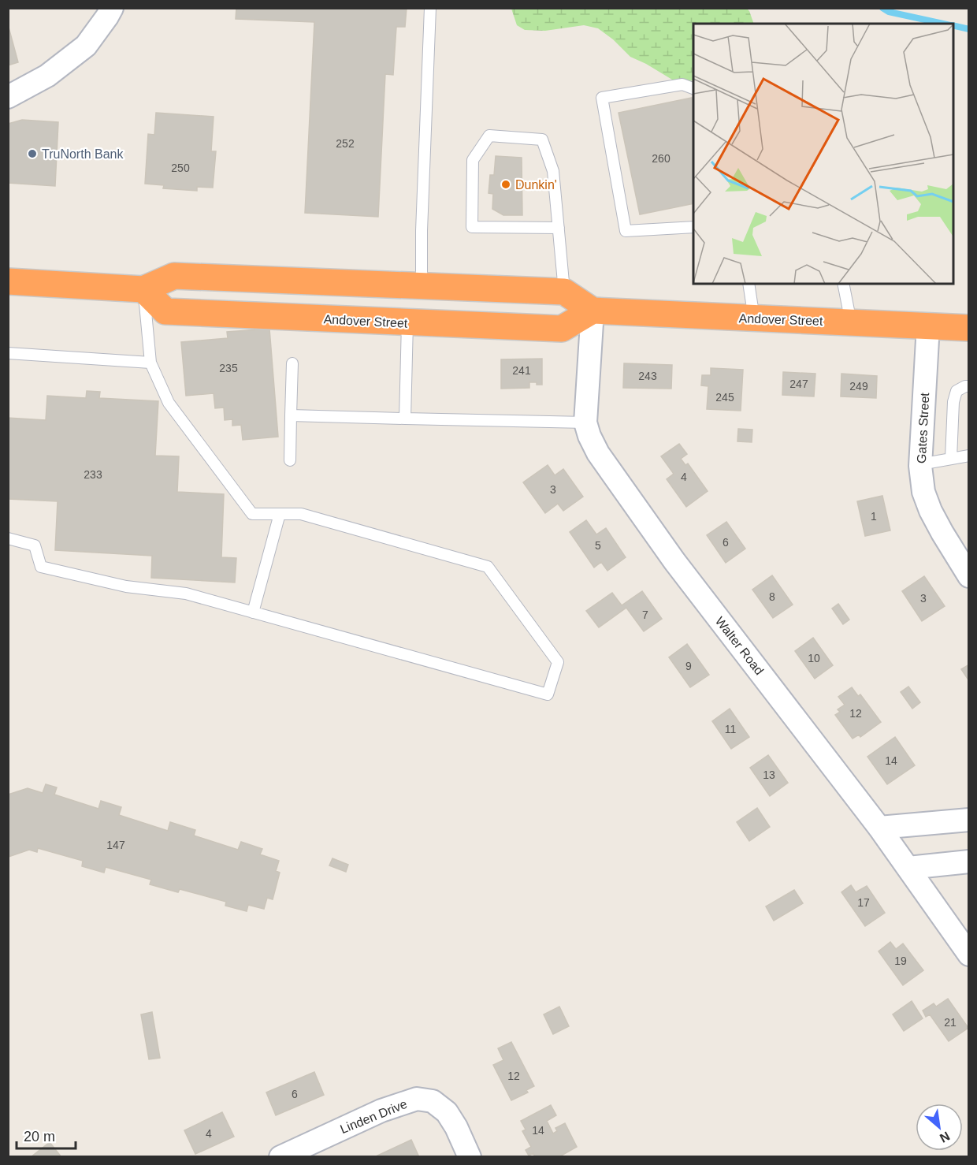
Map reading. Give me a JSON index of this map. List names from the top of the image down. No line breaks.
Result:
{"streets":{"highway":["Andover Street"],"street":["Gates Street","Walter Road","Linden Drive"]},"crossings":[["Andover Street","Gates Street"],["Andover Street","Walter Road"]],"places":["TruNorth Bank","Dunkin'"],"house_numbers":["252","260","250","235","241","243","247","249","245","233","4","3","1","6","5","8","3","7","10","9","12","11","14","13","147","17","19","21","12","6","14","4"],"scale_bar":"20 m","north":"bottom right"}
